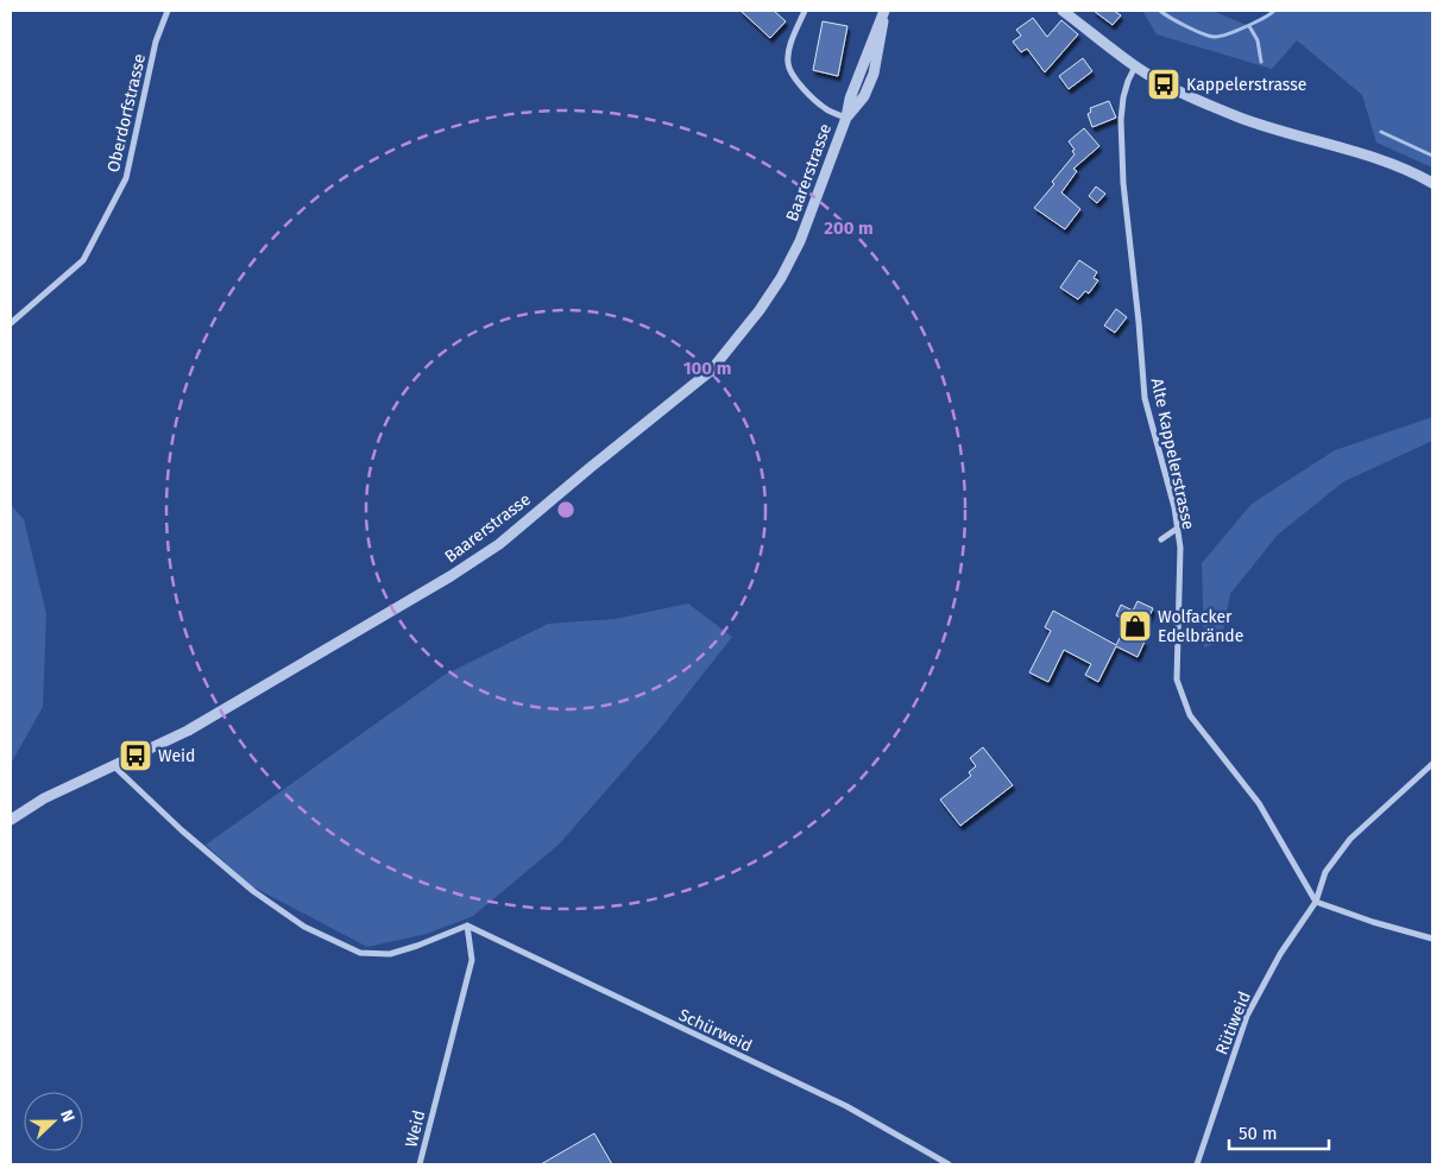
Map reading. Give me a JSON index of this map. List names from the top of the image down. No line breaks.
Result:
{"streets":{"street":["Oberdorfstrasse","Baarerstrasse","Alte Kappelerstrasse","Rütiweid","Schürweid","Weid"]},"crossings":[["Alte Kappelerstrasse","Rütiweid"],["Schürweid","Weid"]],"places":{"bus stop":["Kappelerstrasse","Weid"],"shop":["Wolfacker Edelbrände"]},"scale_bar":"50 m","north":"right","rings":["200 m","100 m"]}
